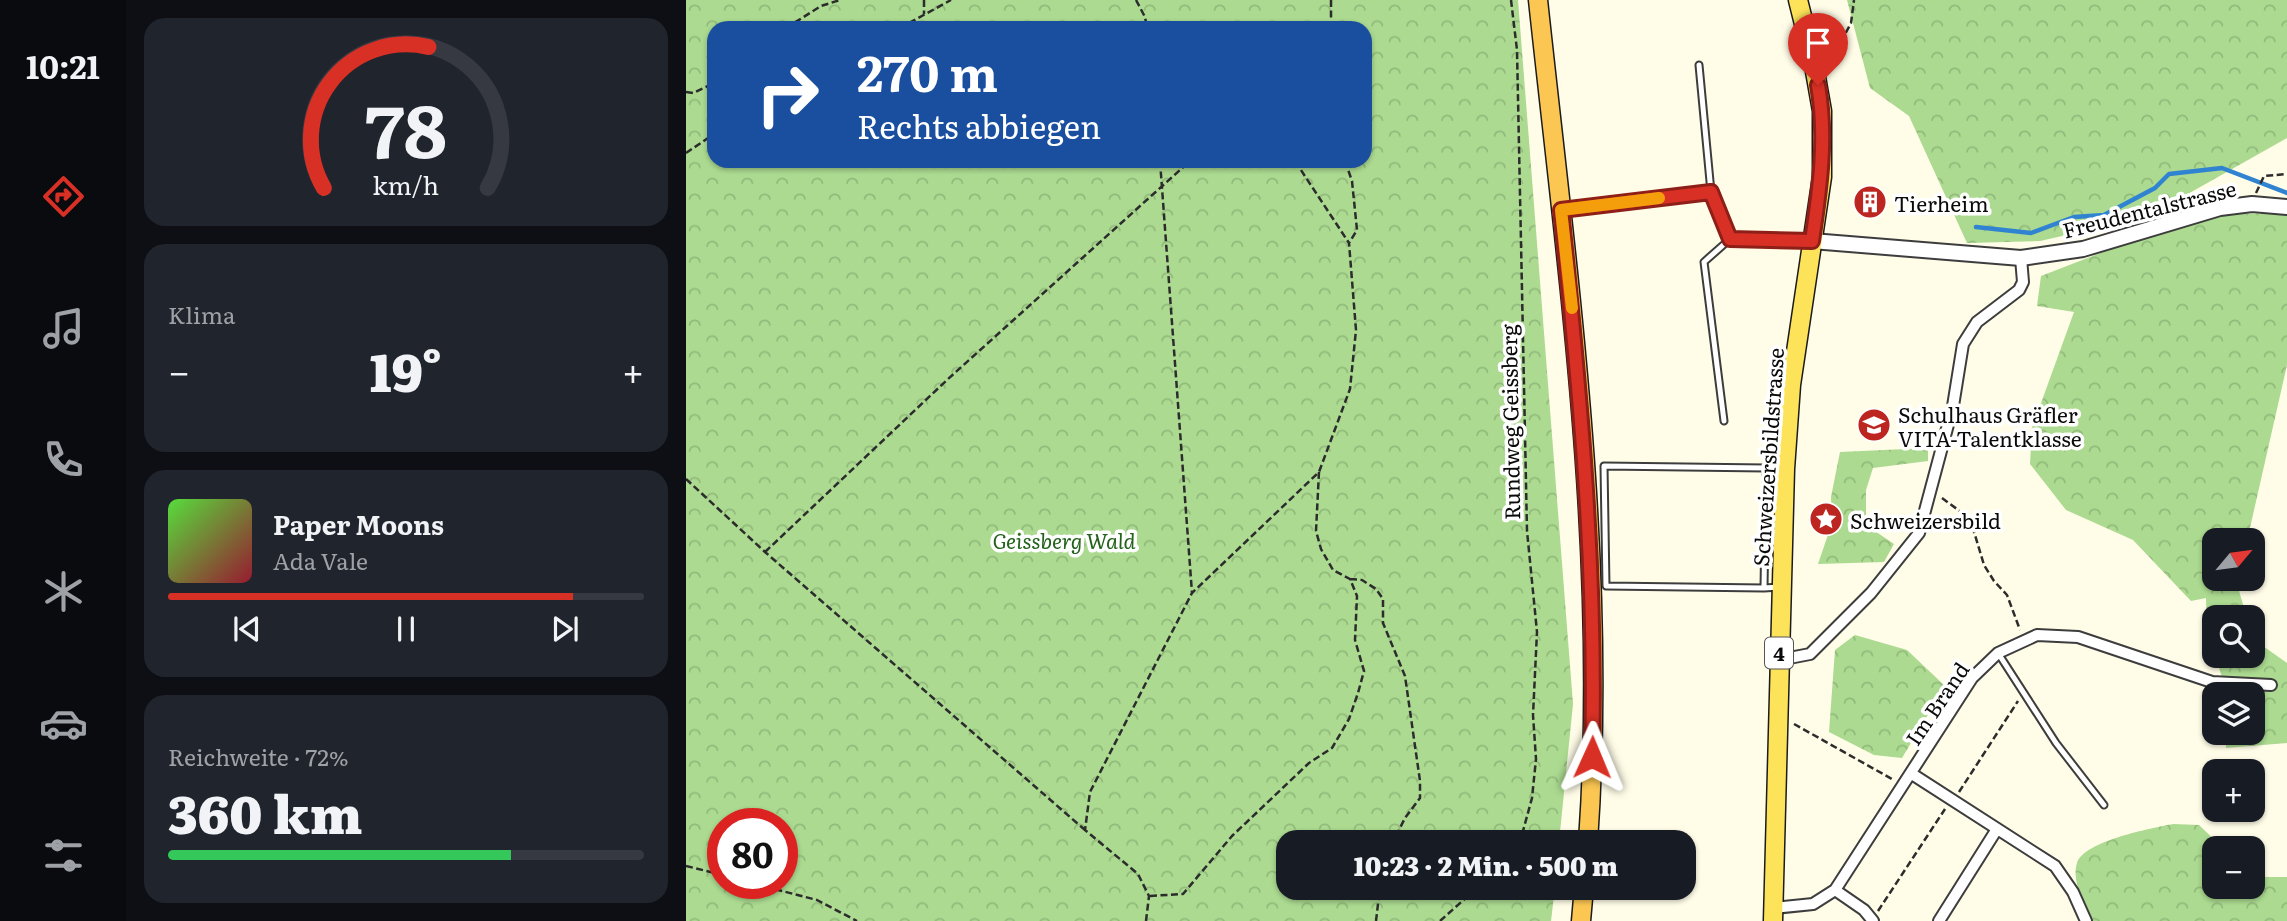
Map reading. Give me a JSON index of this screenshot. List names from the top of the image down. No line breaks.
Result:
{"streets":{"main road":["Schweizersbildstrasse","4"],"street":["Freudentalstrasse","Im Brand"],"path":["Rundweg Geissberg"]},"crossings":[["Freudentalstrasse","Schweizersbildstrasse"]],"parks":["Geissberg Wald"],"places":{"building":["Tierheim"],"school or university":["Schulhaus Gräfler VITA-Talentklasse"],"place":["Schweizersbild"]},"north":"top right","page":{"tabs":"10:21","turn":["270 m","Rechts abbiegen"],"tile":["Klima",["Reichweite · 72%","360 km"]],"heat":["−","19°","+"],"song":["Paper Moons","Ada Vale"],"map_buttons":["+","−"],"limit":"80","trip":"10:23 · 2 Min. · 500 m","gauge":["78","km/h"]}}
